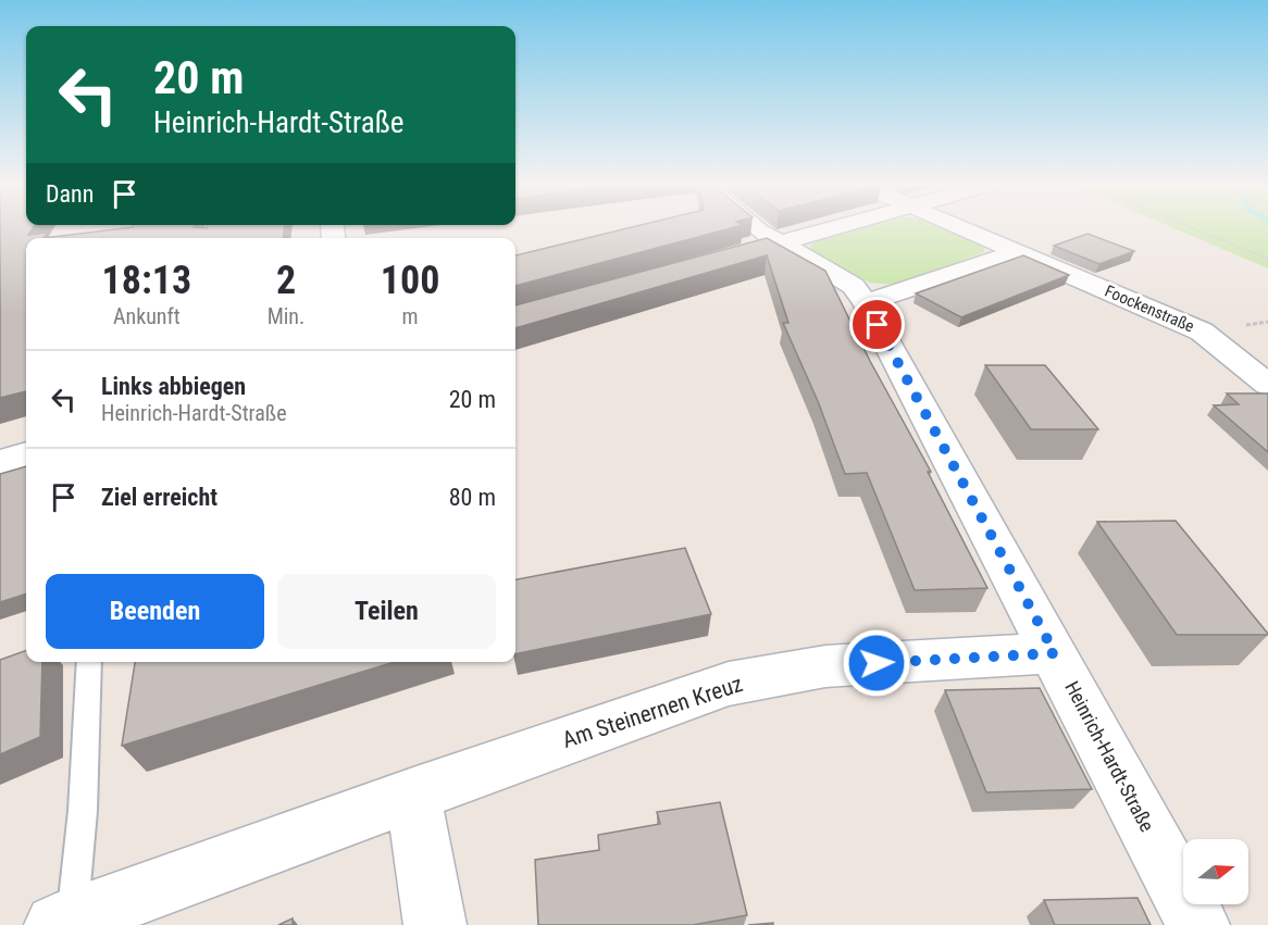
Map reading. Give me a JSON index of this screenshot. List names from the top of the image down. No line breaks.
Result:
{"streets":{"street":["Foockenstraße","Am Steinernen Kreuz","Heinrich-Hardt-Straße"]},"crossings":[["Am Steinernen Kreuz","Heinrich-Hardt-Straße"]],"north":"right","page":{"turn":["20 m","Heinrich-Hardt-Straße"],"then":"Dann","eta":["18:13","Ankunft","2","Min.","100","m"],"list":[{"name":"Links abbiegen","note":"Heinrich-Hardt-Straße","value":"20 m"},{"name":"Ziel erreicht","value":"80 m"}],"buttons":["Beenden","Teilen"]}}
